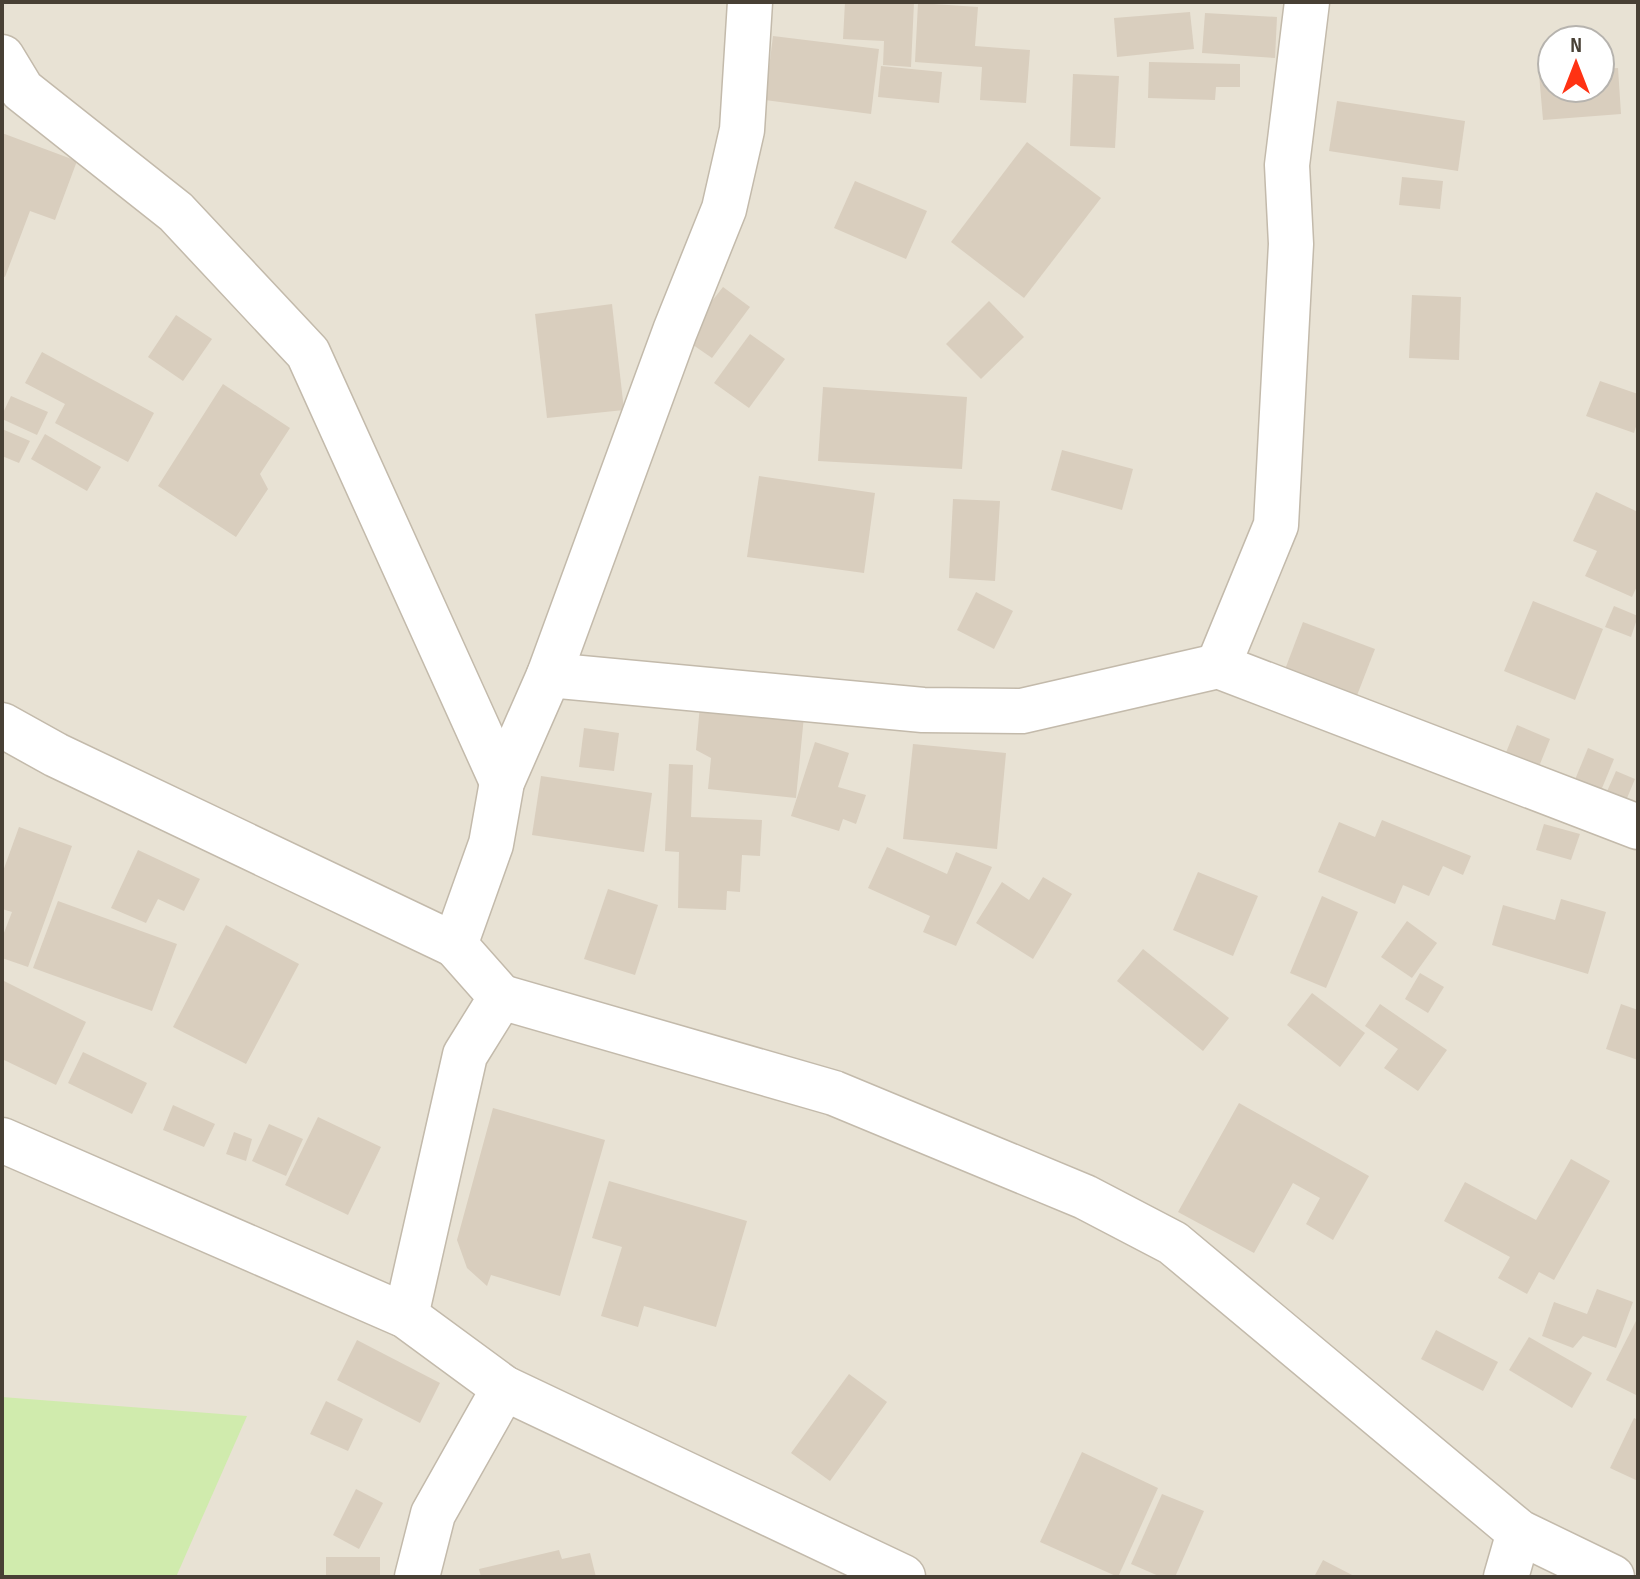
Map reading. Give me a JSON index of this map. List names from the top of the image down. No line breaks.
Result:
{"north":"top"}
